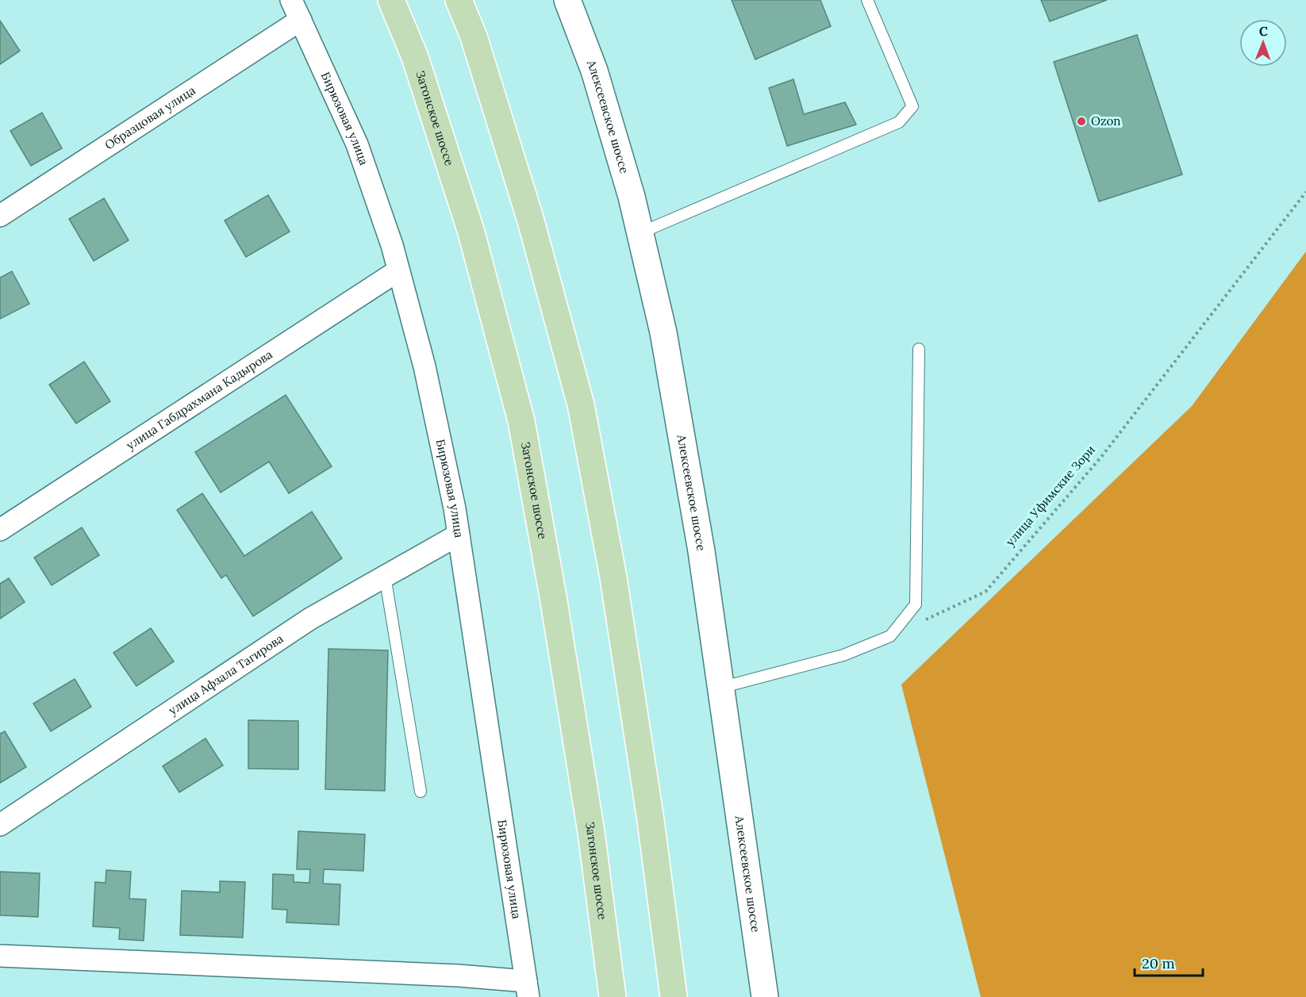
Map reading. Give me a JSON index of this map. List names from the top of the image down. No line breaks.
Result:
{"streets":{"main road":["Алексеевское шоссе","Затонское шоссе"],"street":["Образцовая улица","Бирюзовая улица","улица Габдрахмана Кадырова","улица Афзала Тагирова"],"path":["улица Уфимские Зори"]},"crossings":[["Образцовая улица","Бирюзовая улица"],["Бирюзовая улица","улица Габдрахмана Кадырова"],["Бирюзовая улица","улица Афзала Тагирова"]],"places":["Ozon"],"scale_bar":"20 m","north":"top"}
